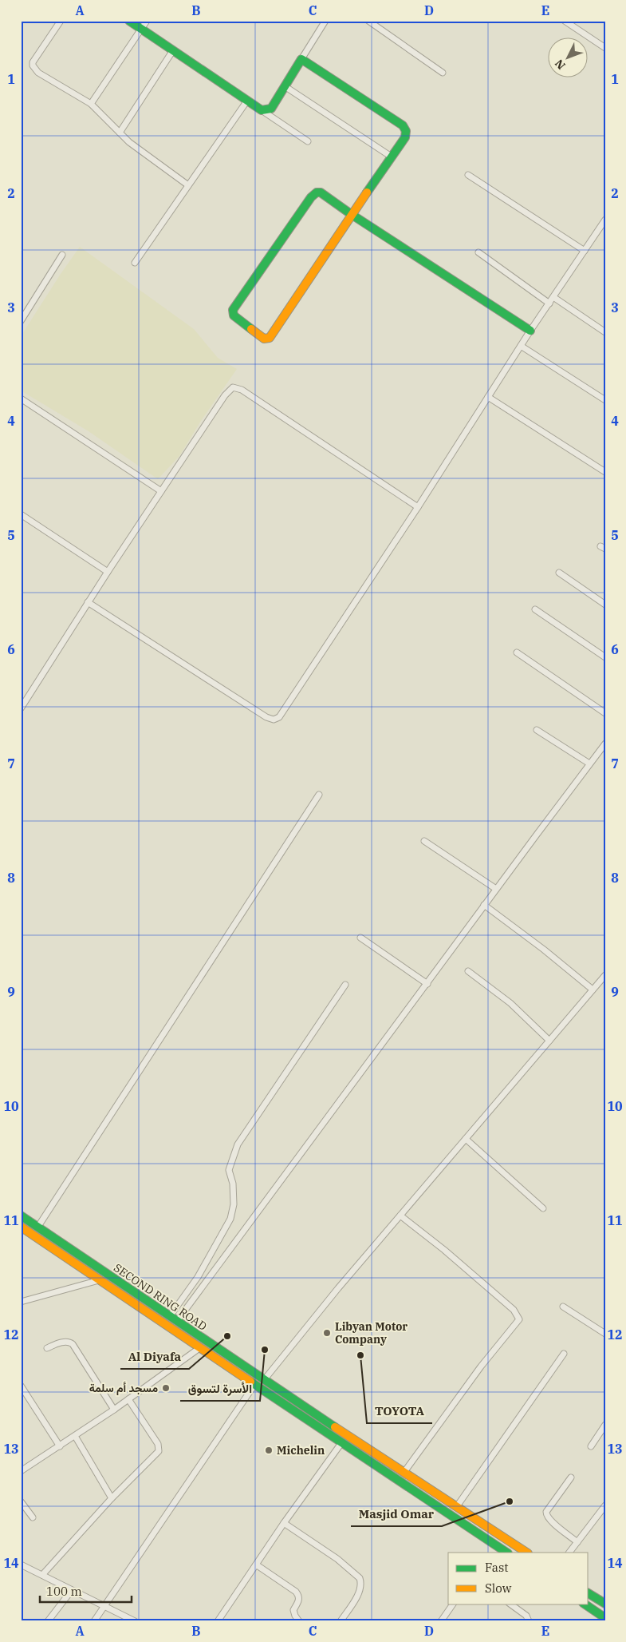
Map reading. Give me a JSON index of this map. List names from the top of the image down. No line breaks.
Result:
{"streets":{"main road":["SECOND RING ROAD"]},"places":["Libyan Motor Company","Al Diyafa","الأسرة لتسوق","TOYOTA","مسجد أم سلمة","Michelin","Masjid Omar"],"legend":["Fast","Slow"],"scale_bar":"100 m","north":"bottom left","grid":{"columns":["A","B","C","D","E"],"rows":["1","2","3","4","5","6","7","8","9","10","11","12","13","14"]}}
